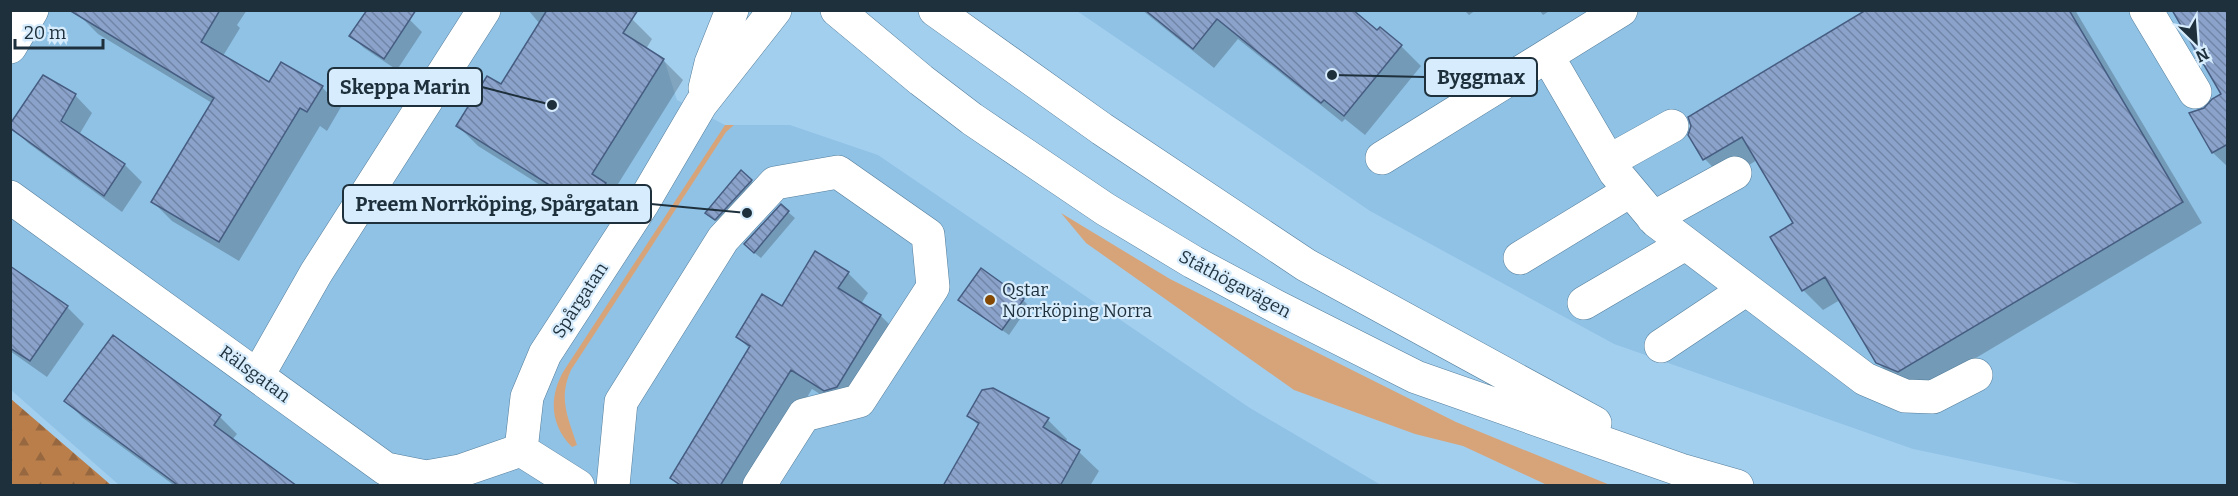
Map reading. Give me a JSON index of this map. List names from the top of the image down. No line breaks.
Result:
{"streets":{"street":["Ståthögavägen","Spårgatan","Rälsgatan"]},"crossings":[["Spårgatan","Rälsgatan"]],"places":["Byggmax","Skeppa Marin","Preem Norrköping, Spårgatan","Qstar Norrköping Norra"],"scale_bar":"20 m","north":"bottom right"}
